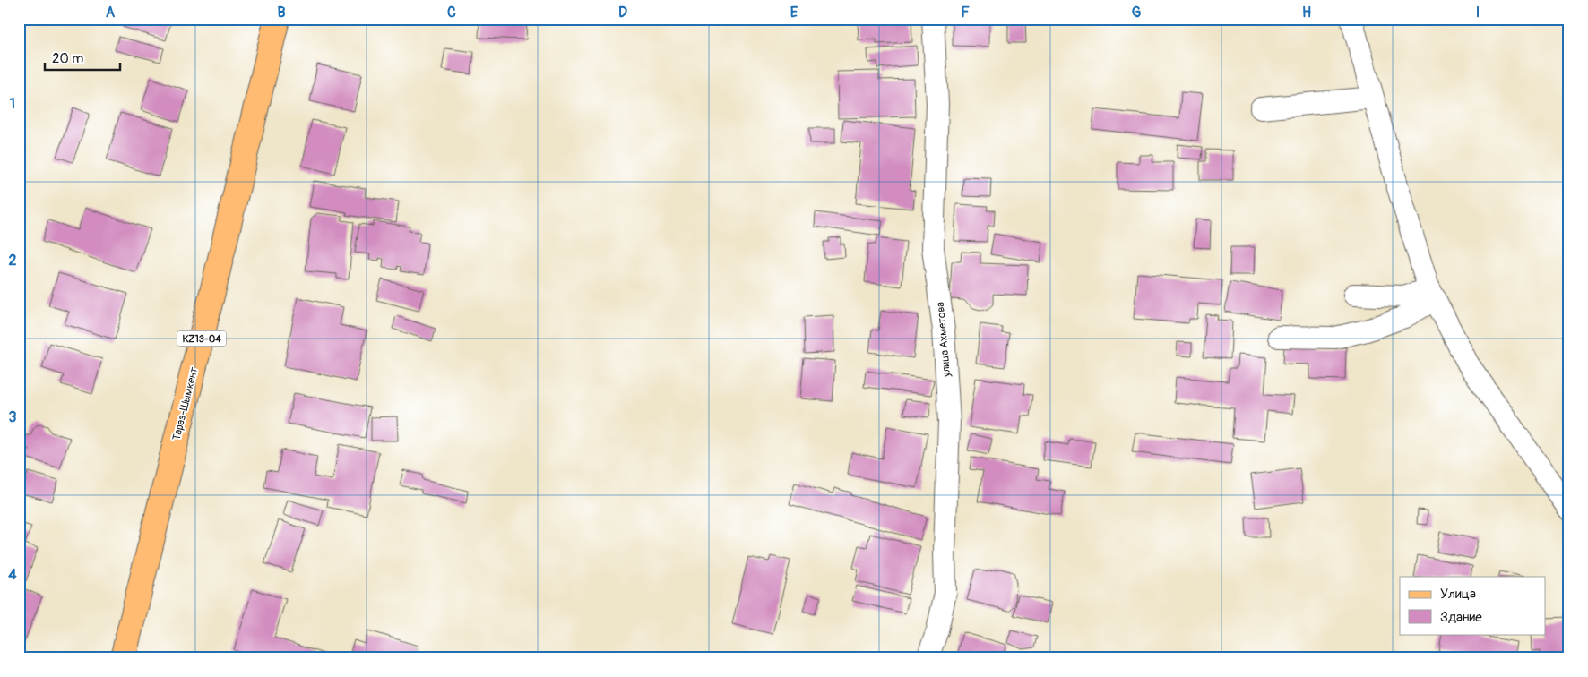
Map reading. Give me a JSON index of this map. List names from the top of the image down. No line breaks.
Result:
{"streets":{"main road":["KZ13-04","Тараз-Шымкент"],"street":["улица Ахметова"]},"legend":["Улица","Здание"],"scale_bar":"20 m","grid":{"columns":["A","B","C","D","E","F","G","H","I"],"rows":["1","2","3","4"]}}
